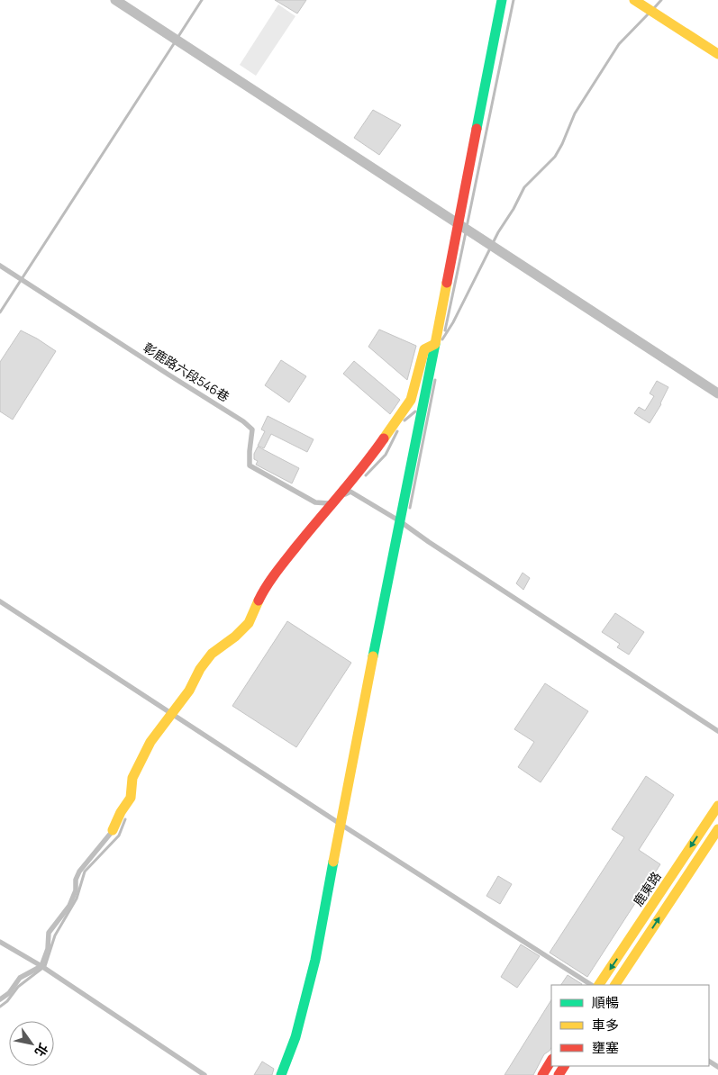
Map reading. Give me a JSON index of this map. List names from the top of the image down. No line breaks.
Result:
{"streets":{"street":["鹿東路"],"lane":["彰鹿路六段546巷"]},"legend":["順暢","車多","壅塞"],"north":"bottom right"}
